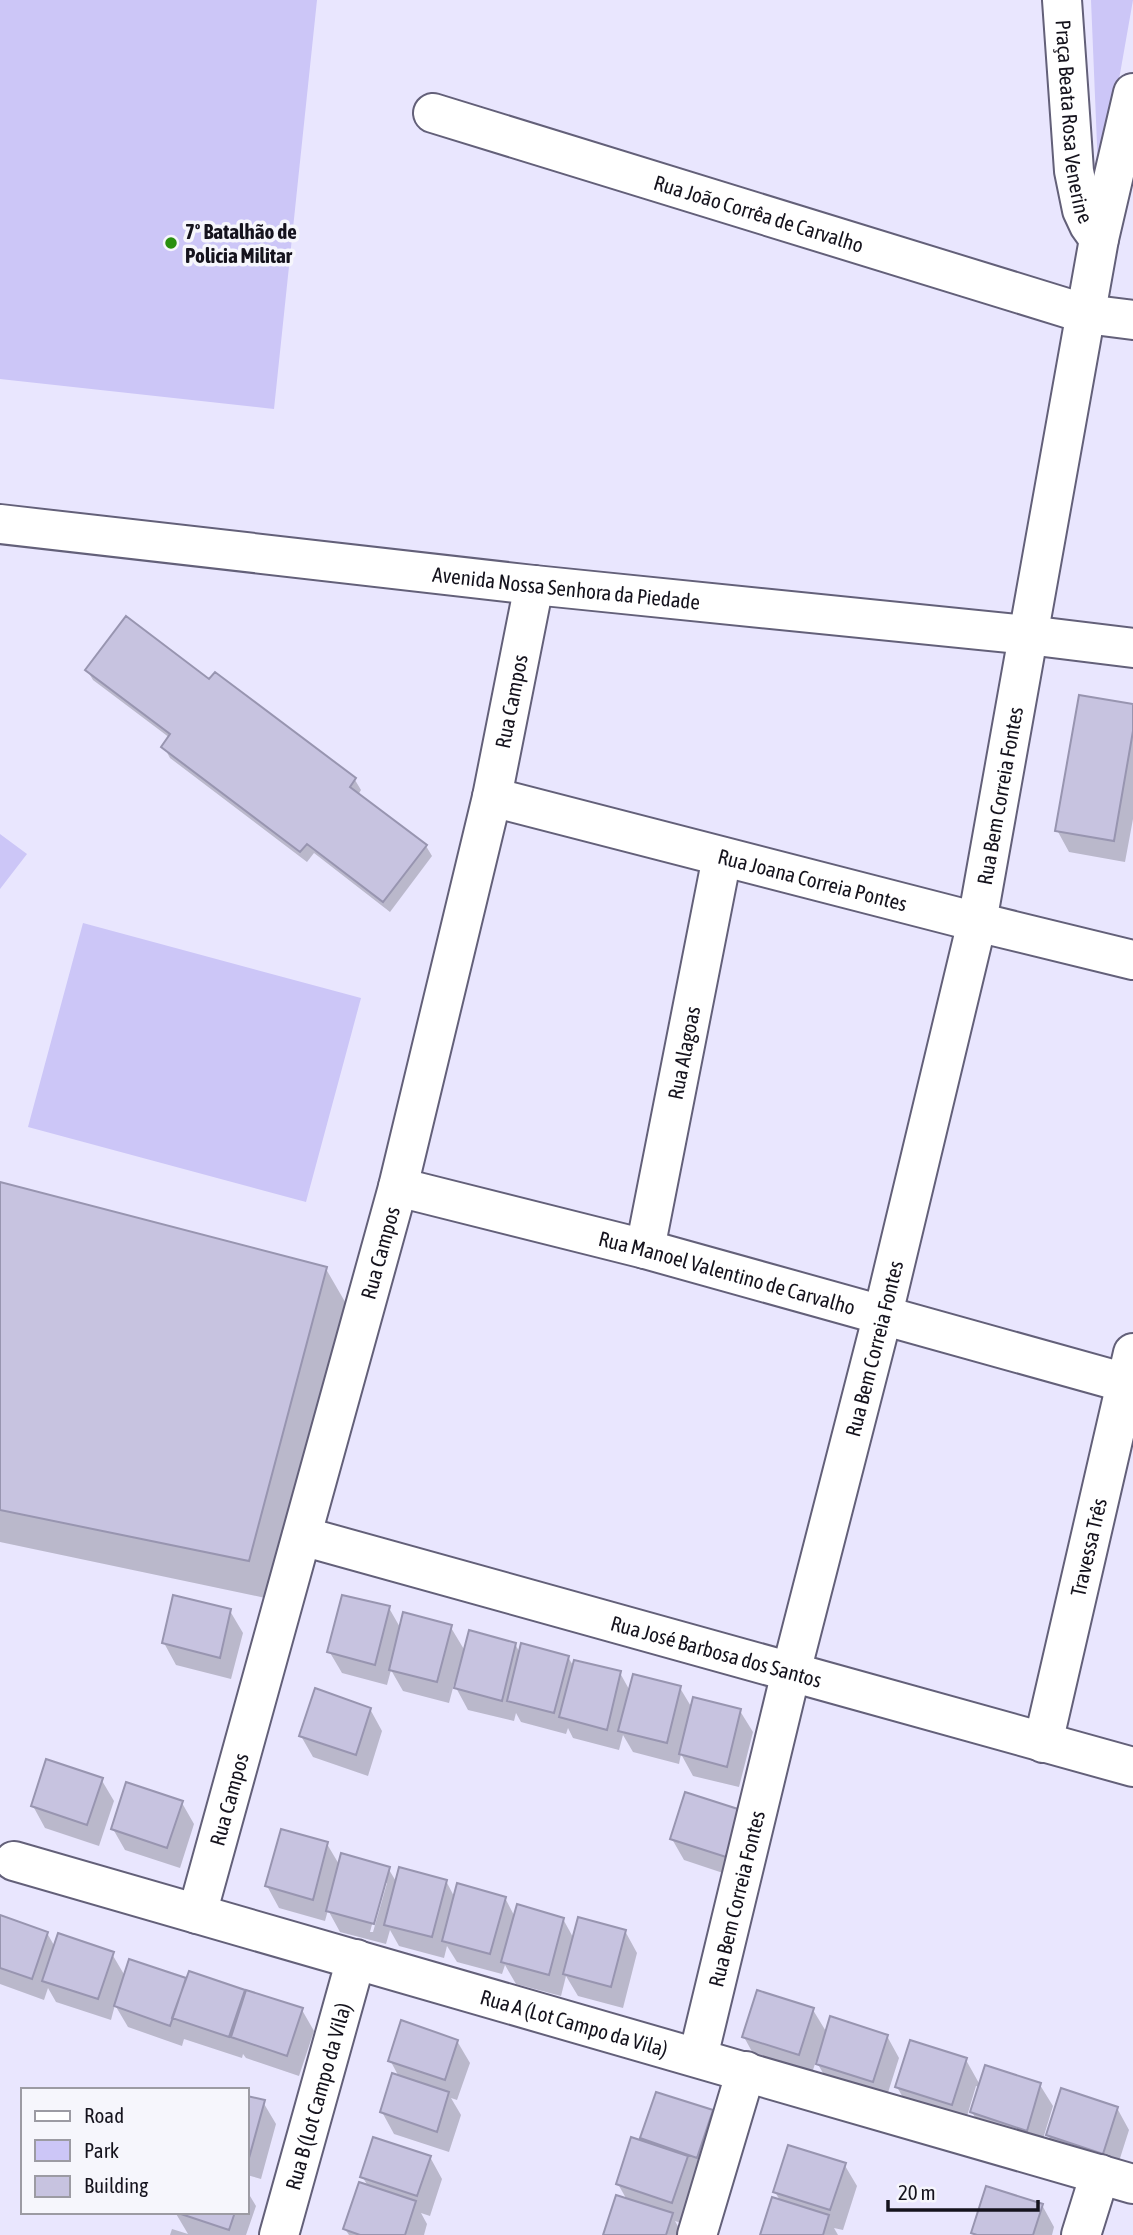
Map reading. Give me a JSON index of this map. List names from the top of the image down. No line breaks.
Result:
{"streets":{"street":["Praça Beata Rosa Venerine","Rua João Corrêa de Carvalho","Avenida Nossa Senhora da Piedade","Rua Campos","Rua Bem Correia Fontes","Rua Joana Correia Pontes","Rua Alagoas","Rua Manoel Valentino de Carvalho","Travessa Três","Rua José Barbosa dos Santos","Rua A (Lot Campo da Vila)","Rua B (Lot Campo da Vila)"]},"crossings":[["Praça Beata Rosa Venerine","Rua João Corrêa de Carvalho"],["Praça Beata Rosa Venerine","Avenida Nossa Senhora da Piedade"],["Praça Beata Rosa Venerine","Rua Bem Correia Fontes"],["Avenida Nossa Senhora da Piedade","Rua Campos"],["Avenida Nossa Senhora da Piedade","Rua Bem Correia Fontes"],["Rua Campos","Rua Joana Correia Pontes"],["Rua Campos","Rua Manoel Valentino de Carvalho"],["Rua Campos","Rua José Barbosa dos Santos"],["Rua Campos","Rua A (Lot Campo da Vila)"],["Rua Bem Correia Fontes","Rua Joana Correia Pontes"],["Rua Bem Correia Fontes","Rua Manoel Valentino de Carvalho"],["Rua Bem Correia Fontes","Rua José Barbosa dos Santos"],["Rua Bem Correia Fontes","Rua A (Lot Campo da Vila)"],["Rua Joana Correia Pontes","Rua Alagoas"],["Rua Alagoas","Rua Manoel Valentino de Carvalho"],["Rua Manoel Valentino de Carvalho","Travessa Três"],["Travessa Três","Rua José Barbosa dos Santos"],["Rua A (Lot Campo da Vila)","Rua B (Lot Campo da Vila)"]],"places":["7º Batalhão de Policia Militar"],"legend":["Road","Park","Building"],"scale_bar":"20 m"}
